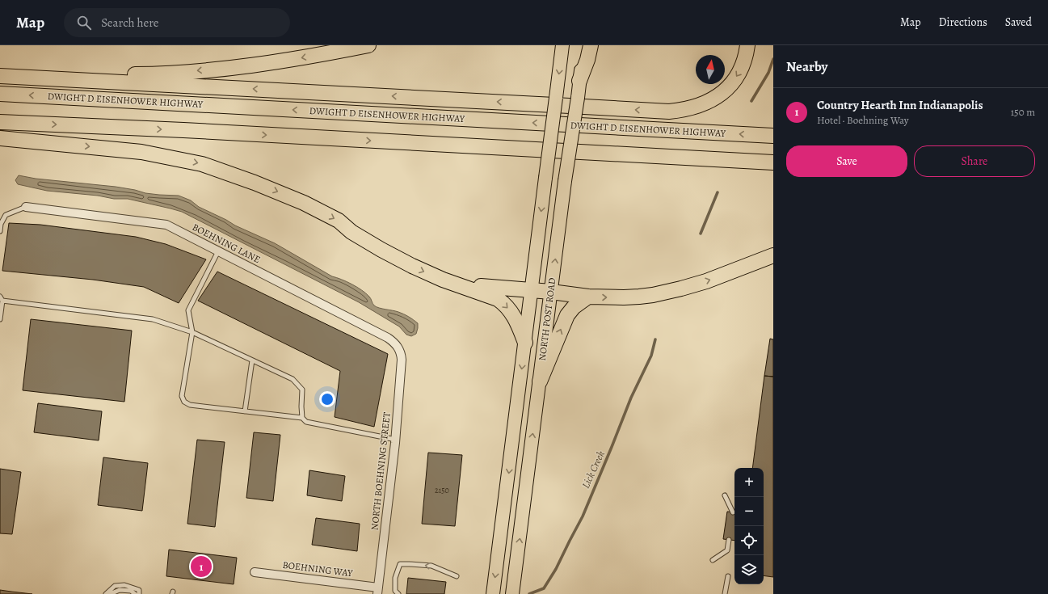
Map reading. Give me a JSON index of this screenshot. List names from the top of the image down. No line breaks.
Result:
{"streets":{"highway":["DWIGHT D EISENHOWER HIGHWAY"],"main road":["NORTH POST ROAD"],"street":["BOEHNING LANE","NORTH BOEHNING STREET","BOEHNING WAY"]},"crossings":[["BOEHNING LANE","NORTH BOEHNING STREET"],["NORTH BOEHNING STREET","BOEHNING WAY"]],"water":["Lick Creek"],"house_numbers":["2150"],"north":"top","page":{"header":"Map","search":"Search here","nav":["Map","Directions","Saved"],"heading":"Nearby","list":[{"mark":"1","name":"Country Hearth Inn Indianapolis","note":"Hotel · Boehning Way","value":"150 m"}],"buttons":["Save","Share"],"map_buttons":["+","−"],"pins":"1"}}
